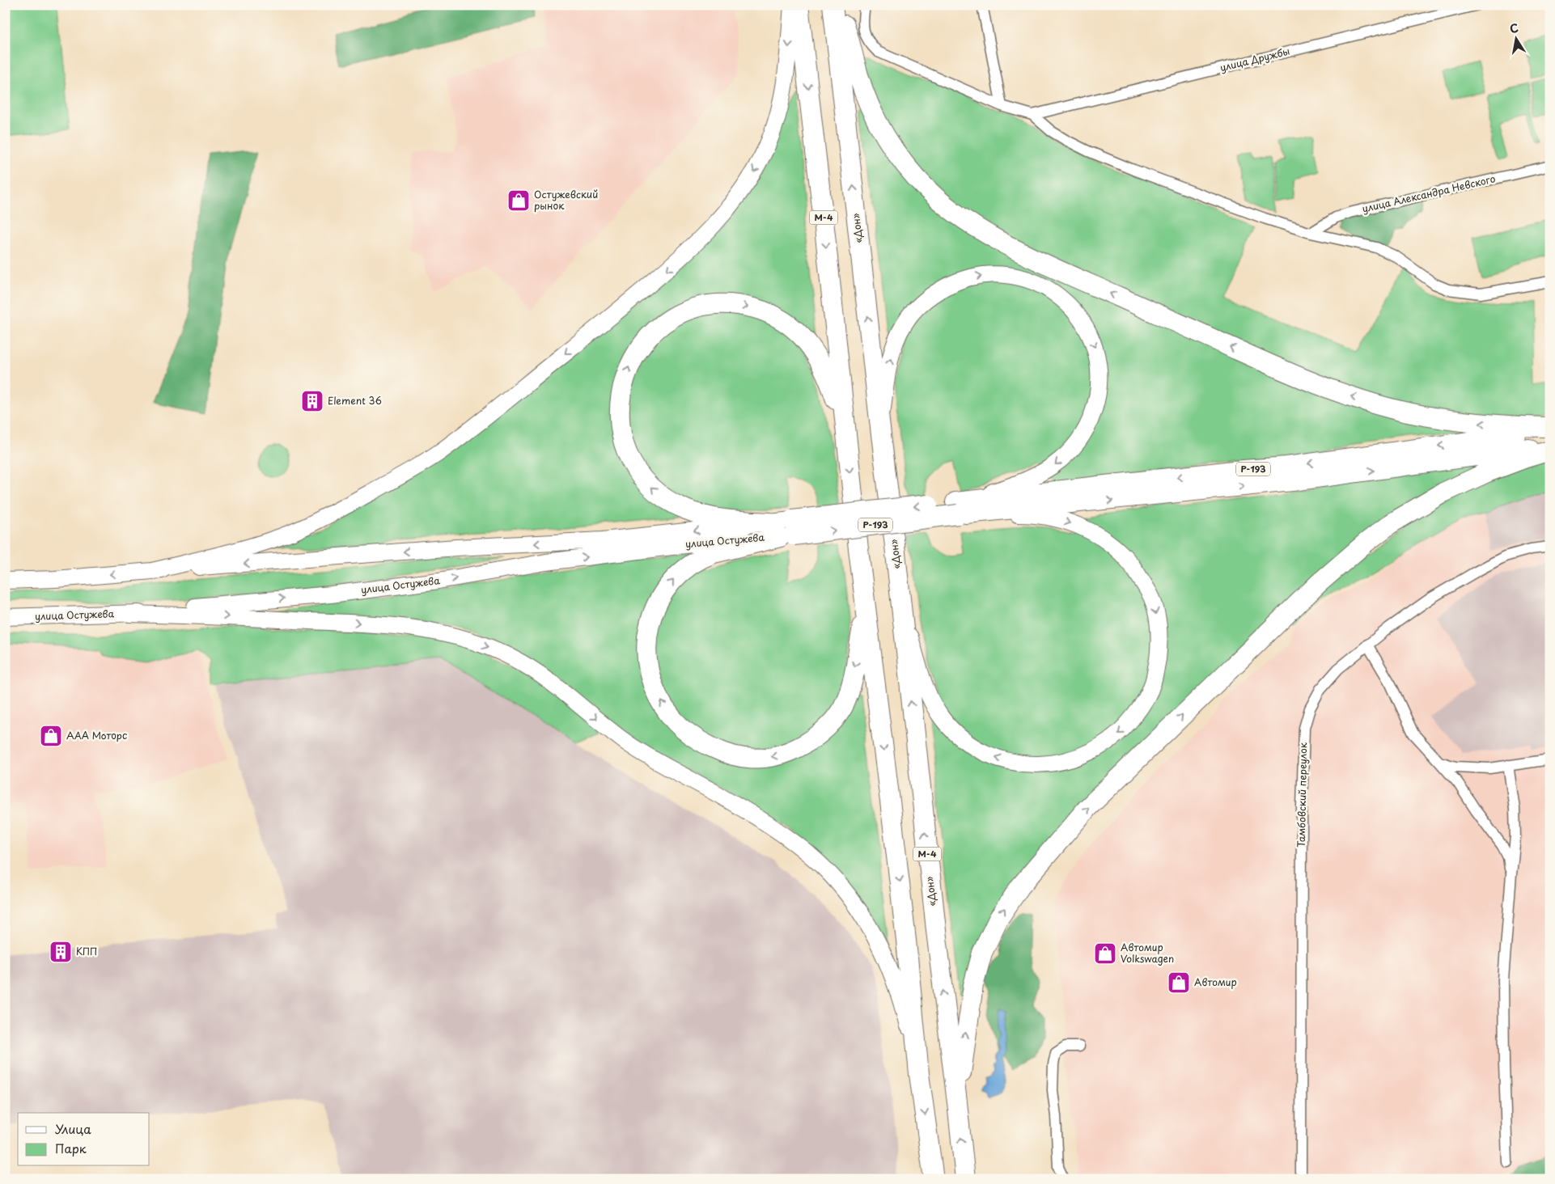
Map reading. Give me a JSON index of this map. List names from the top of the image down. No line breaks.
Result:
{"streets":{"highway":["М-4","«Дон»","Р-193"],"main road":["улица Остужева"],"street":["улица Дружбы","улица Александра Невского","Тамбовский переулок"]},"crossings":[["М-4","«Дон»"],["Р-193","улица Остужева"]],"places":{"shop":["Остужевский рынок","ААА Моторс","Автомир Volkswagen","Автомир"],"building":["Element 36","КПП"]},"legend":["Улица","Парк"],"north":"top"}
